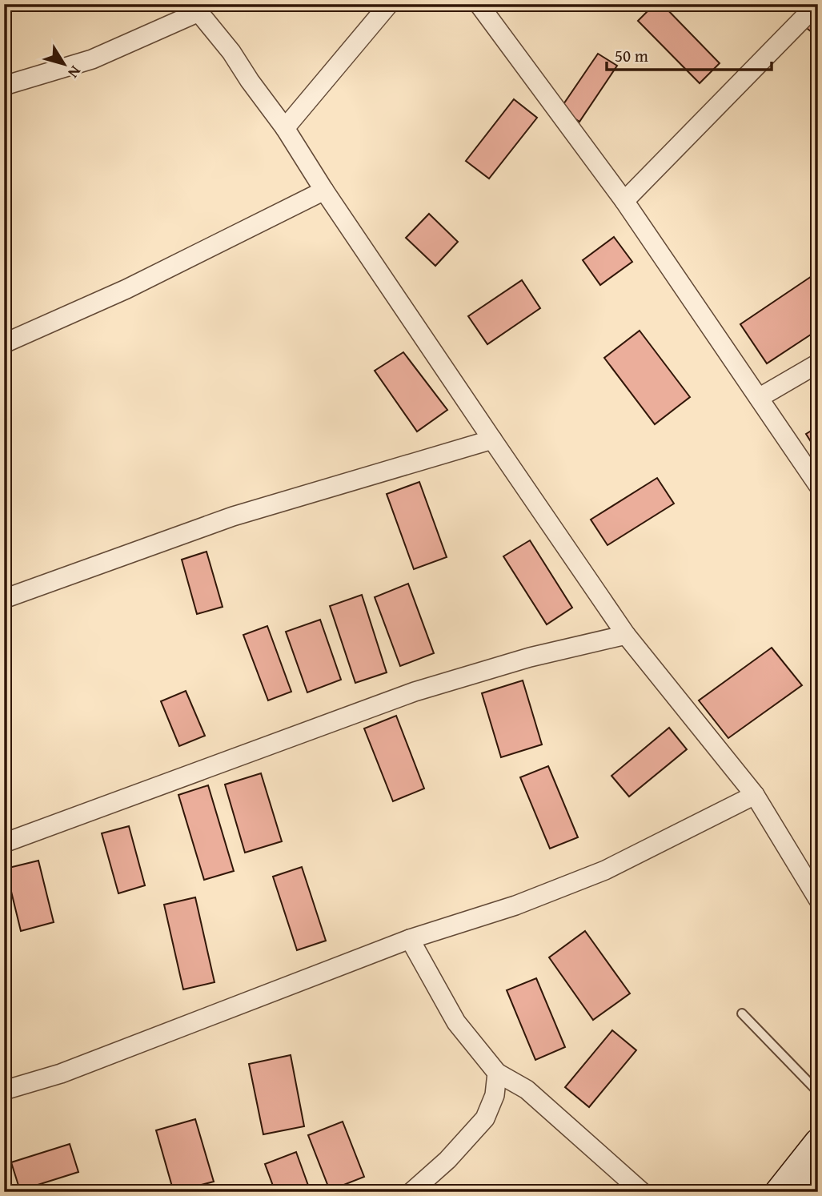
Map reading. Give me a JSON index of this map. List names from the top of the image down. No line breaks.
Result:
{"scale_bar":"50 m","north":"bottom right"}
